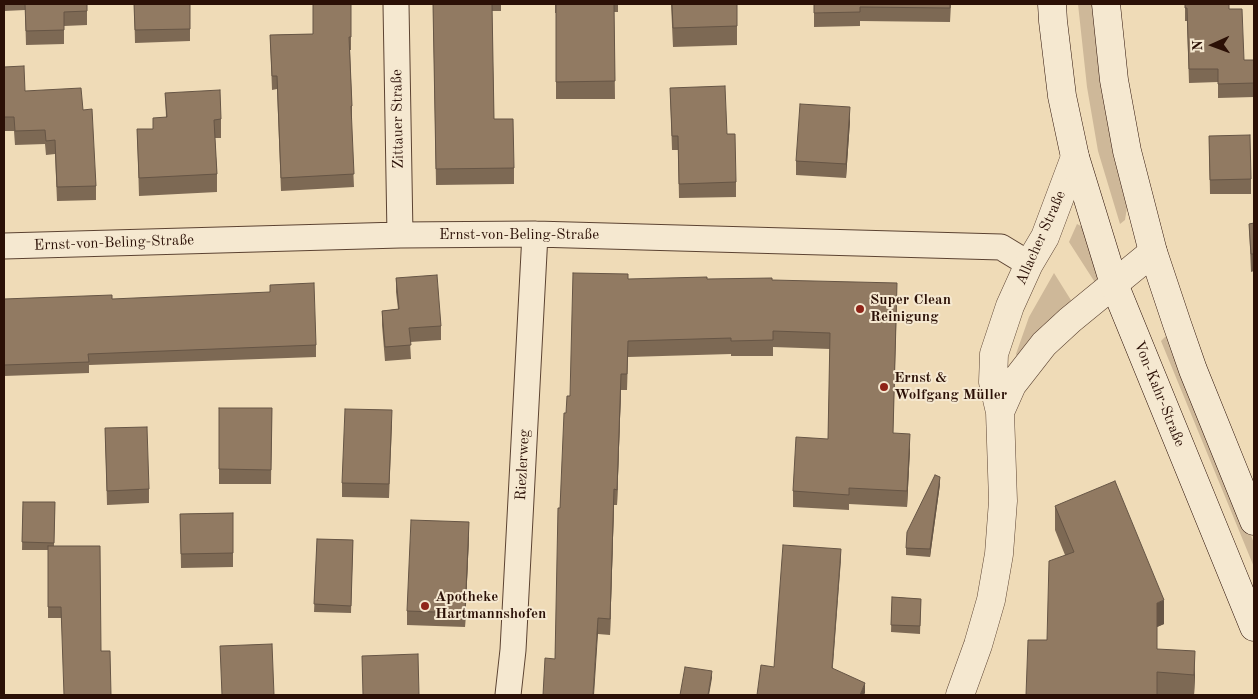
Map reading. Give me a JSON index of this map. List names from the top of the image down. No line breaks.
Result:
{"streets":{"main road":["Allacher Straße","Von-Kahr-Straße"],"street":["Zittauer Straße","Ernst-von-Beling-Straße","Riezlerweg"]},"crossings":[["Zittauer Straße","Ernst-von-Beling-Straße"],["Ernst-von-Beling-Straße","Allacher Straße"],["Ernst-von-Beling-Straße","Riezlerweg"],["Allacher Straße","Von-Kahr-Straße"]],"places":["Super Clean Reinigung","Ernst & Wolfgang Müller","Apotheke Hartmannshofen"],"north":"left"}
